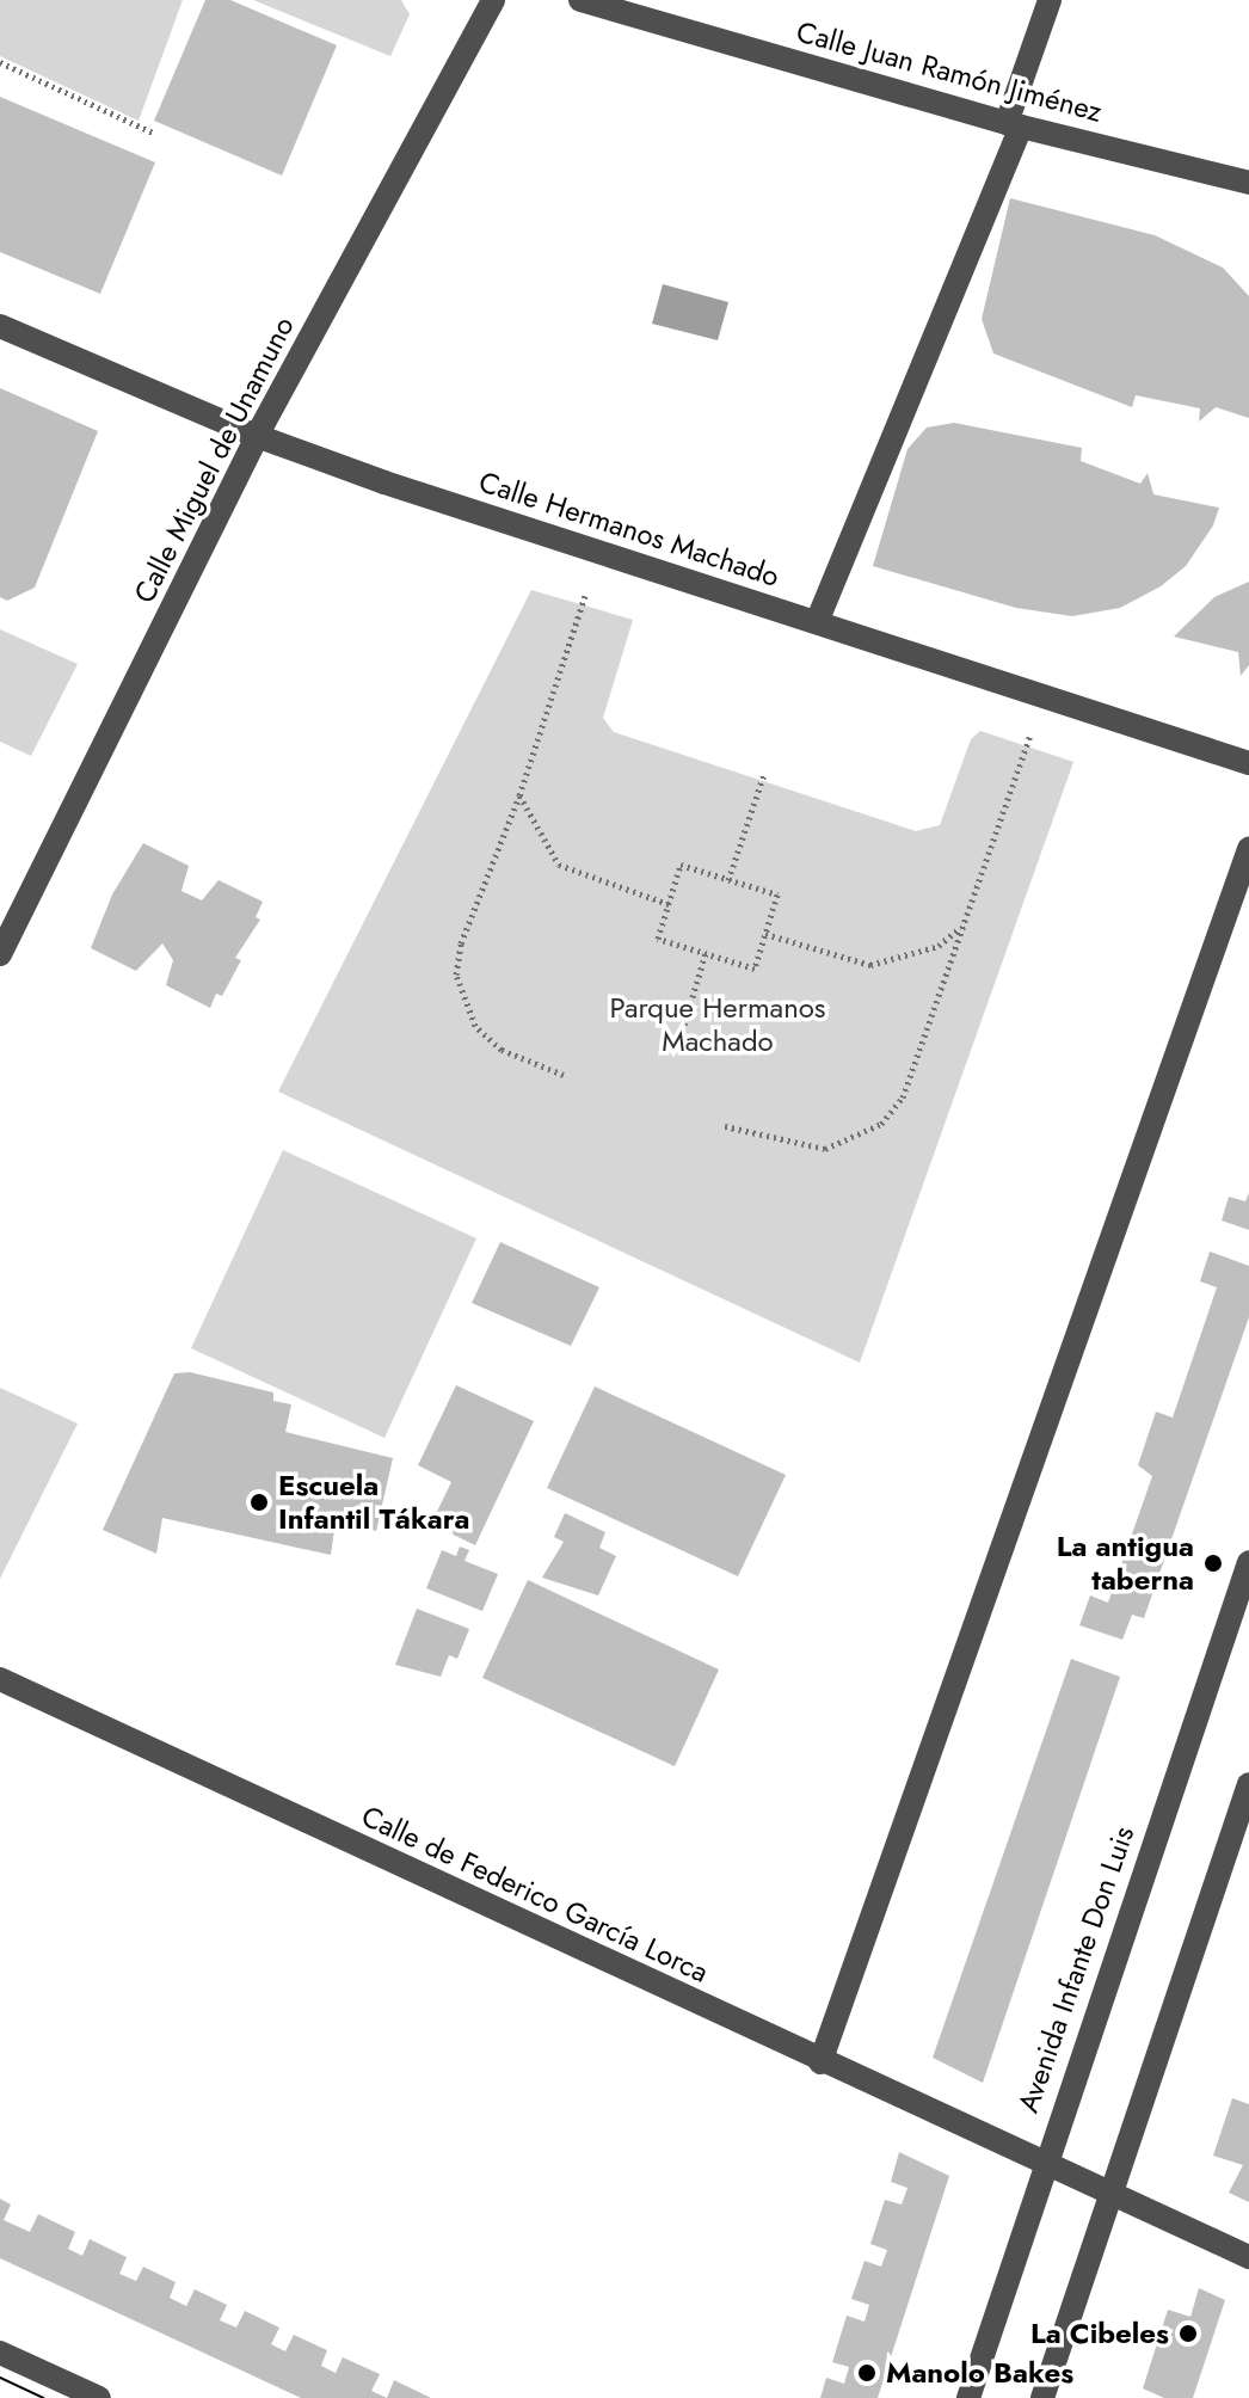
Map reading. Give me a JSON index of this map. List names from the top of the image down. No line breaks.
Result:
{"streets":{"street":["Calle Juan Ramón Jiménez","Calle Miguel de Unamuno","Calle Hermanos Machado","Calle de Federico García Lorca","Avenida Infante Don Luis"]},"crossings":[["Calle Miguel de Unamuno","Calle Hermanos Machado"],["Calle de Federico García Lorca","Avenida Infante Don Luis"]],"parks":["Parque Hermanos Machado"],"places":["Escuela Infantil Tákara","La antigua taberna","La Cibeles","Manolo Bakes"]}
